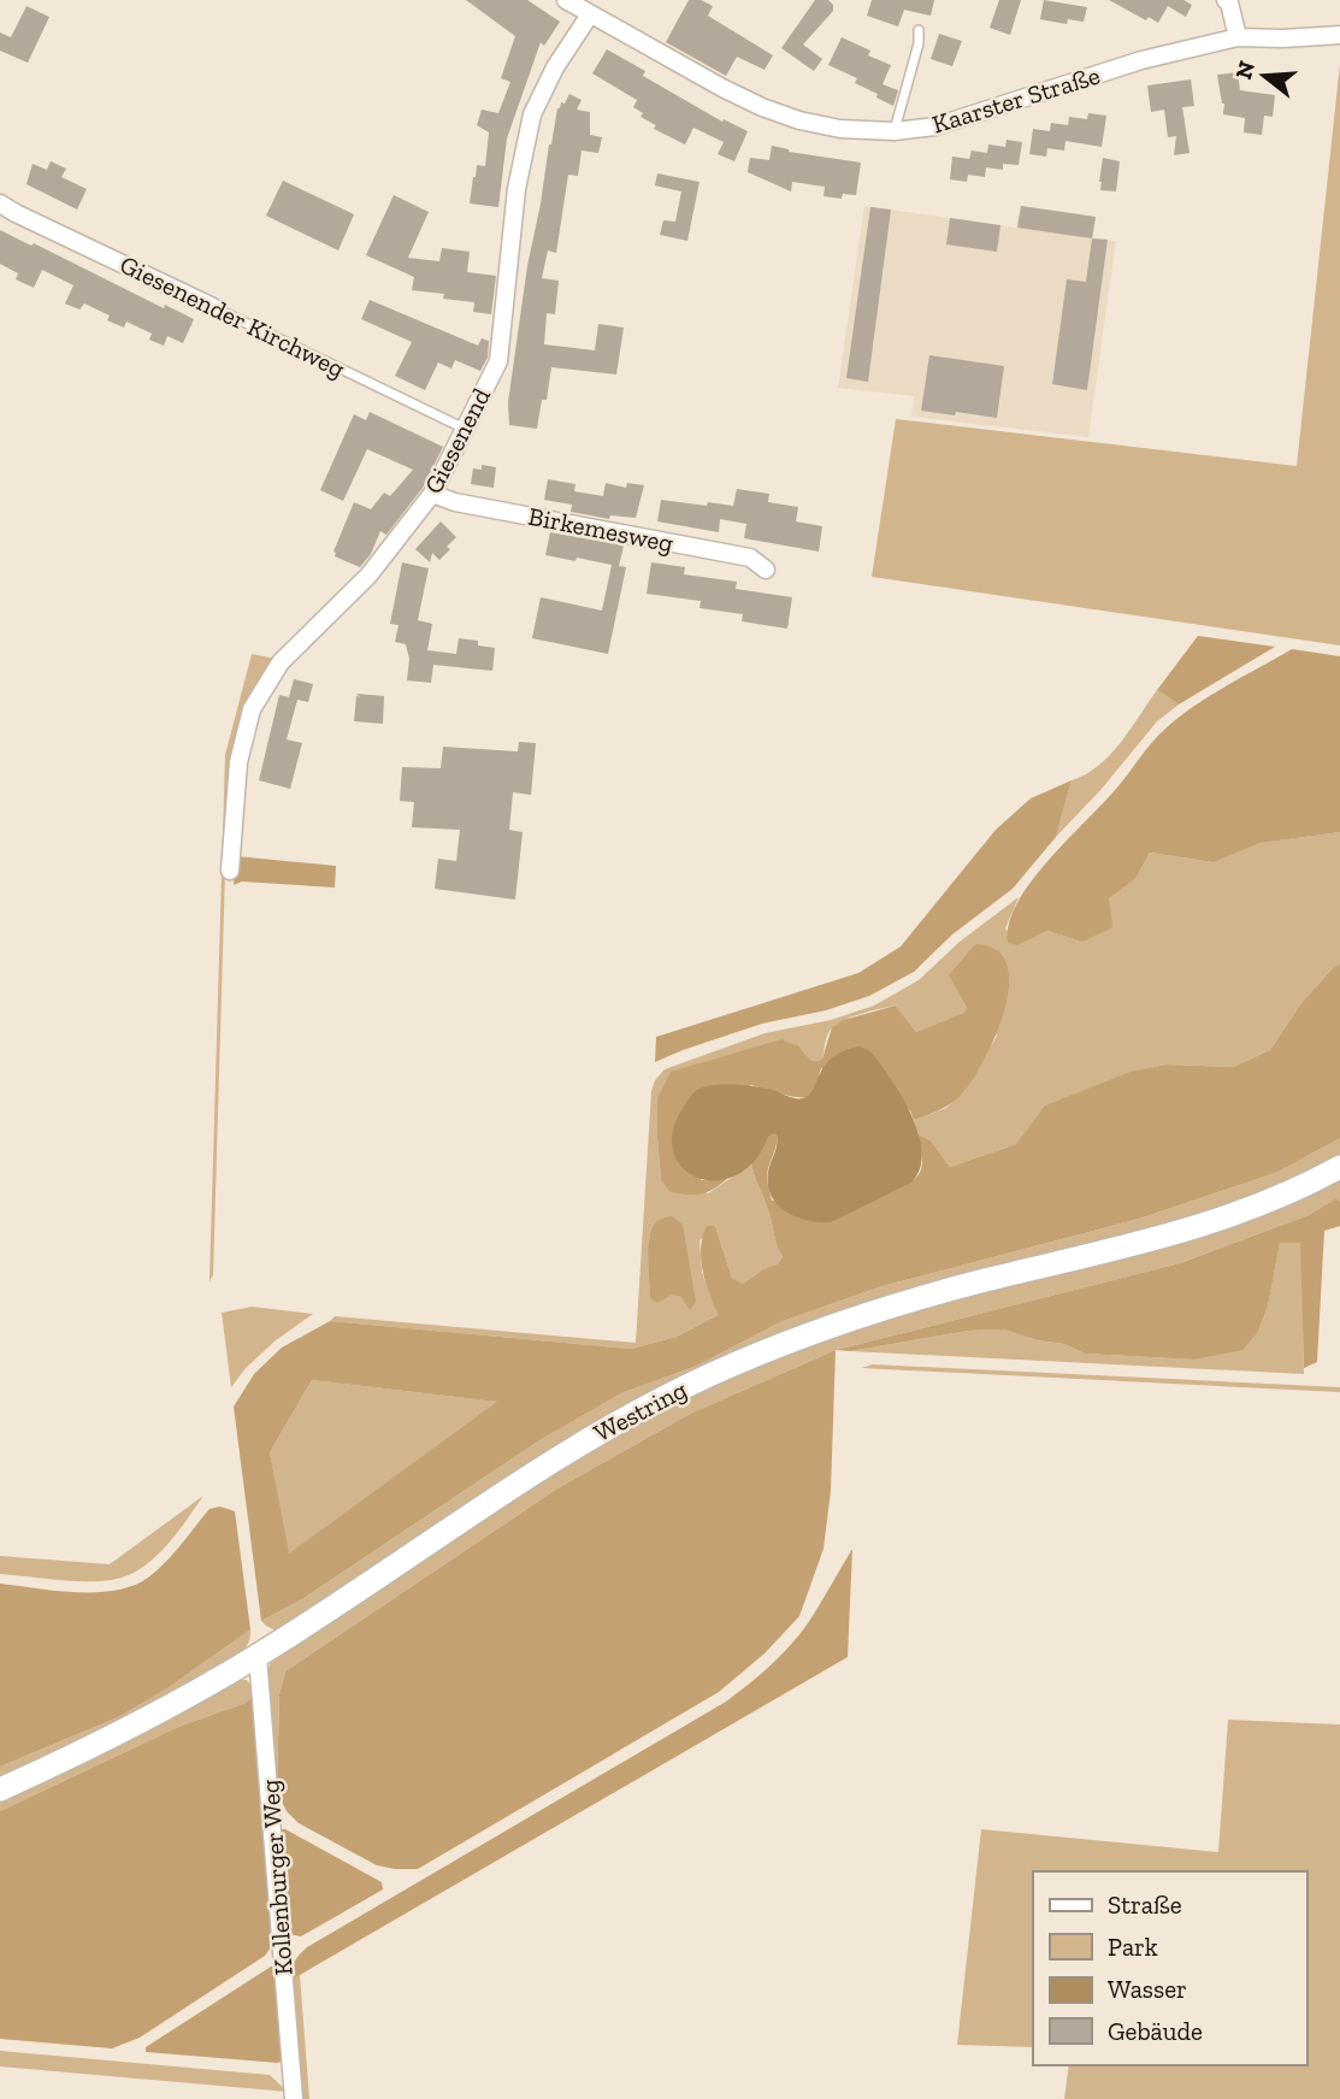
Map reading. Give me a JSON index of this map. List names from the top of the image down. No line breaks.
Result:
{"streets":{"main road":["Westring"],"street":["Kaarster Straße","Giesenender Kirchweg","Giesenend","Birkemesweg","Kollenburger Weg"]},"crossings":[["Kaarster Straße","Giesenend"],["Giesenender Kirchweg","Giesenend"],["Giesenend","Birkemesweg"],["Westring","Kollenburger Weg"]],"legend":["Straße","Park","Wasser","Gebäude"],"north":"left"}
